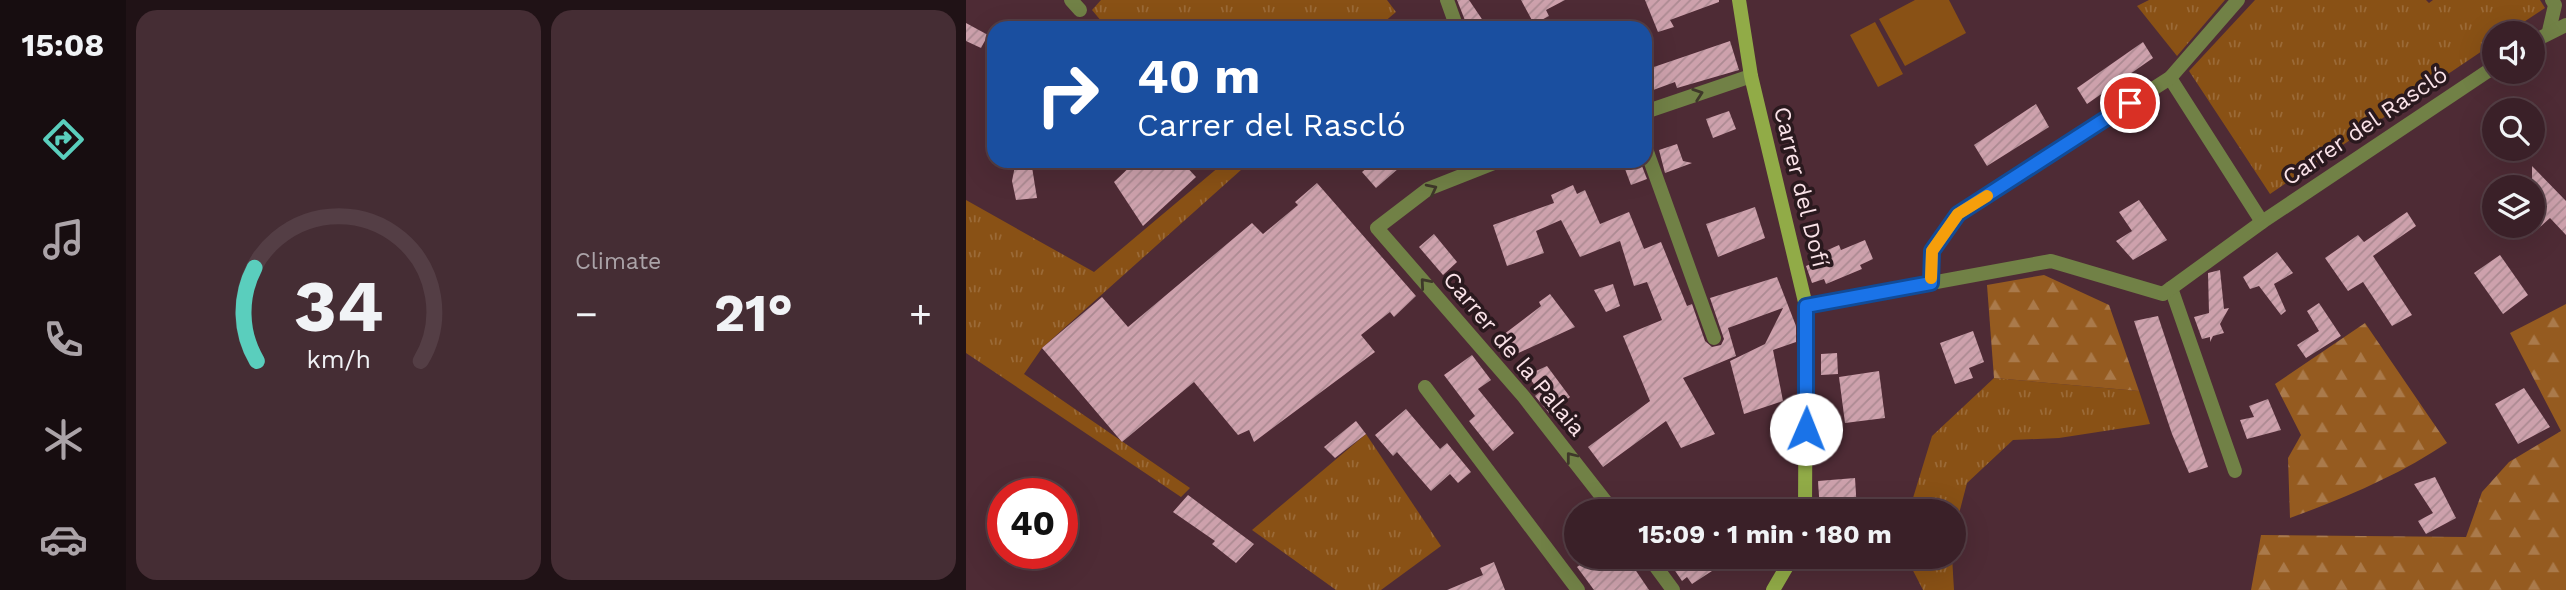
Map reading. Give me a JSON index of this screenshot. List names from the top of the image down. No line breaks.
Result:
{"streets":{"street":["Carrer del Rascló","Carrer del Dofí","Carrer de la Palaia"]},"page":{"tabs":"15:08","tile":"Climate","turn":["40 m","Carrer del Rascló"],"heat":["−","21°","+"],"limit":"40","trip":"15:09 · 1 min · 180 m","gauge":["34","km/h"]}}
